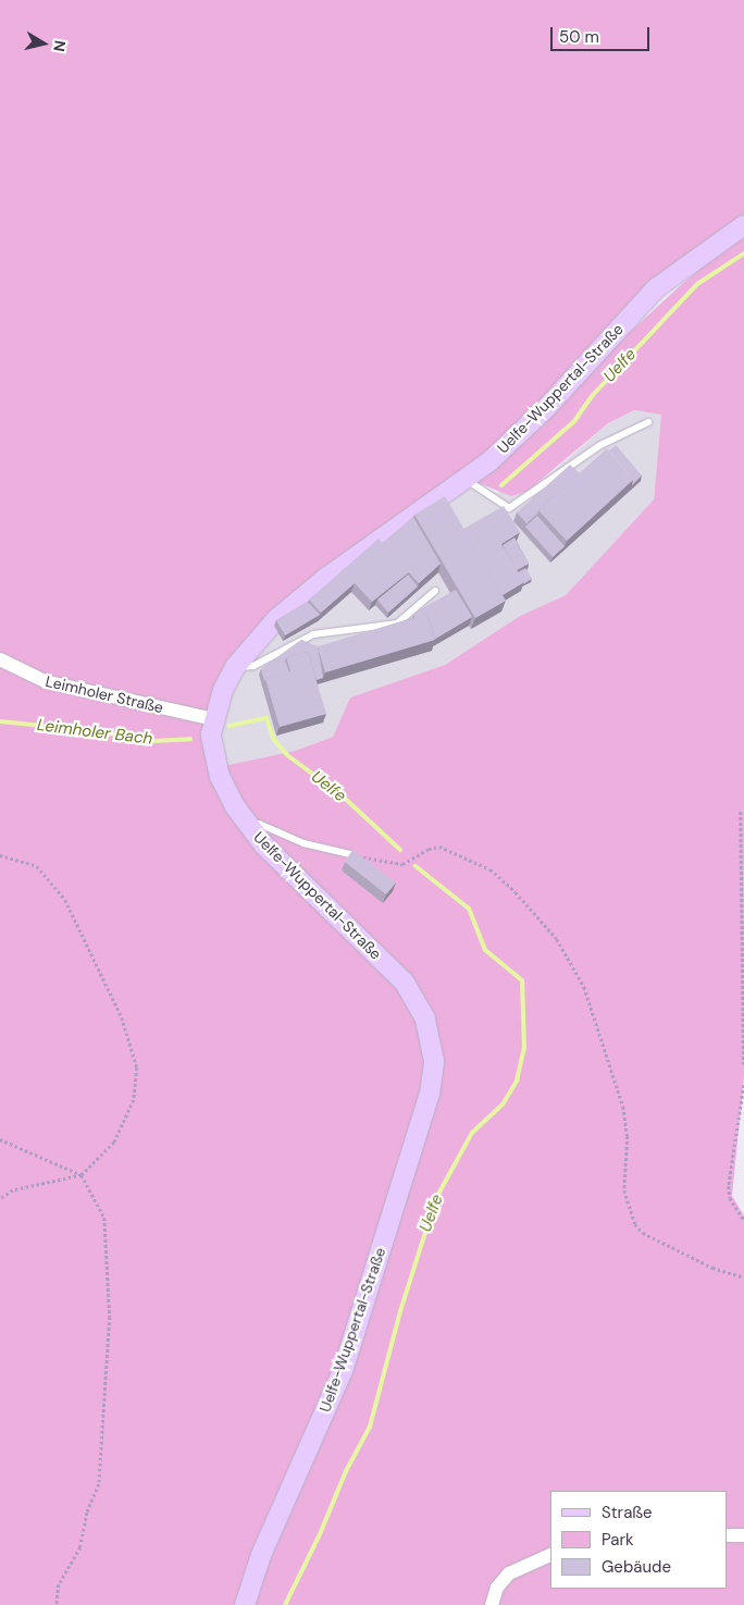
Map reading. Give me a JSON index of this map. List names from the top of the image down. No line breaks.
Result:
{"streets":{"main road":["Uelfe-Wuppertal-Straße"],"street":["Leimholer Straße"]},"crossings":[["Uelfe-Wuppertal-Straße","Leimholer Straße"]],"water":["Uelfe","Leimholer Bach"],"legend":["Straße","Park","Gebäude"],"scale_bar":"50 m","north":"right"}
